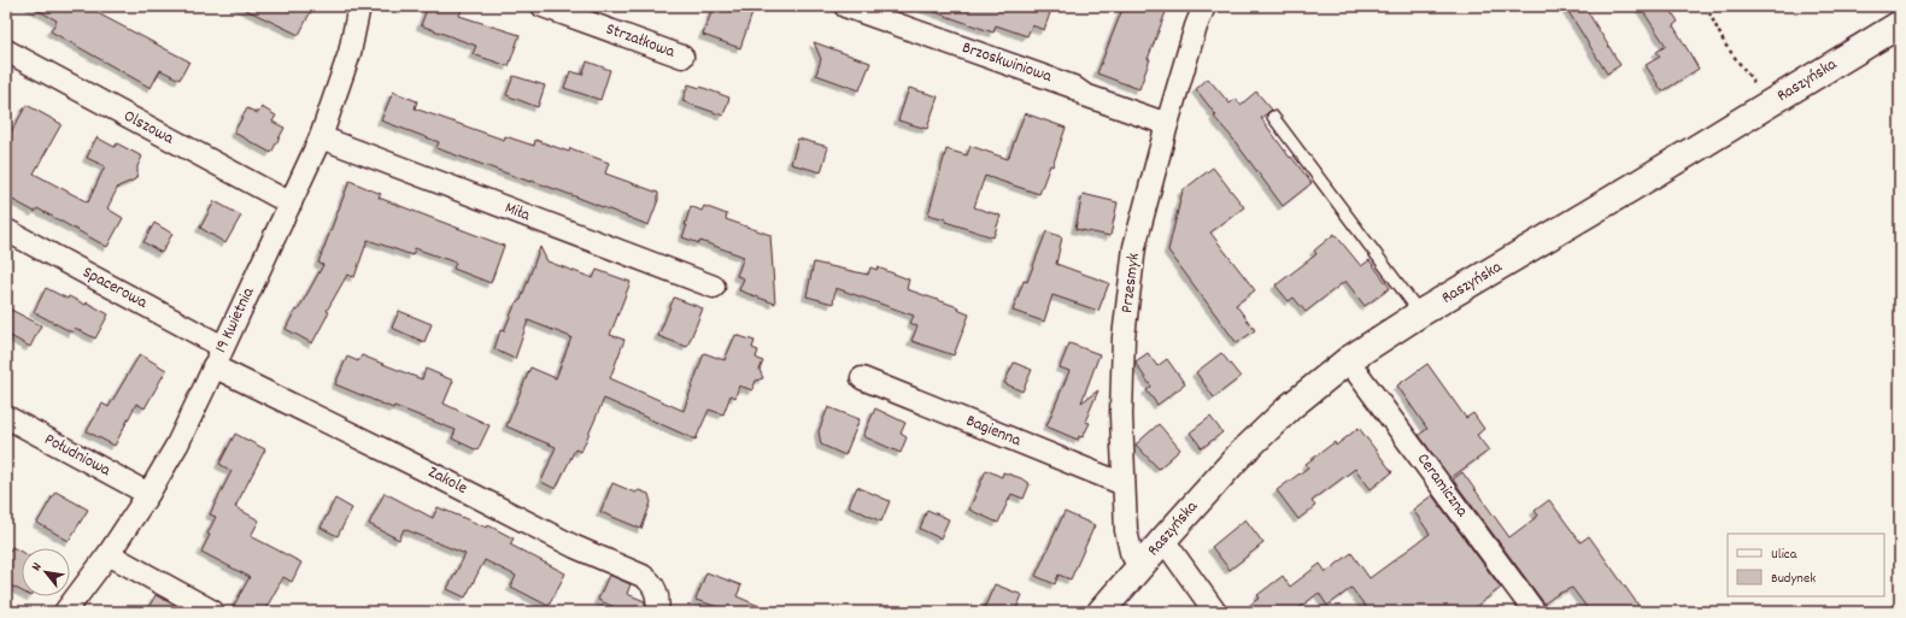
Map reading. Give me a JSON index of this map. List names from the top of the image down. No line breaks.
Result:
{"streets":{"street":["Strzałkowa","Brzoskwiniowa","Raszyńska","Olszowa","Miła","Przesmyk","Spacerowa","19 Kwietnia","Bagienna","Południowa","Zakole","Ceramiczna"]},"crossings":[["Brzoskwiniowa","Przesmyk"],["Raszyńska","Przesmyk"],["Raszyńska","Ceramiczna"],["Olszowa","19 Kwietnia"],["Miła","19 Kwietnia"],["Przesmyk","Bagienna"],["Spacerowa","19 Kwietnia"],["19 Kwietnia","Południowa"],["19 Kwietnia","Zakole"]],"legend":["Ulica","Budynek"],"north":"top left"}
